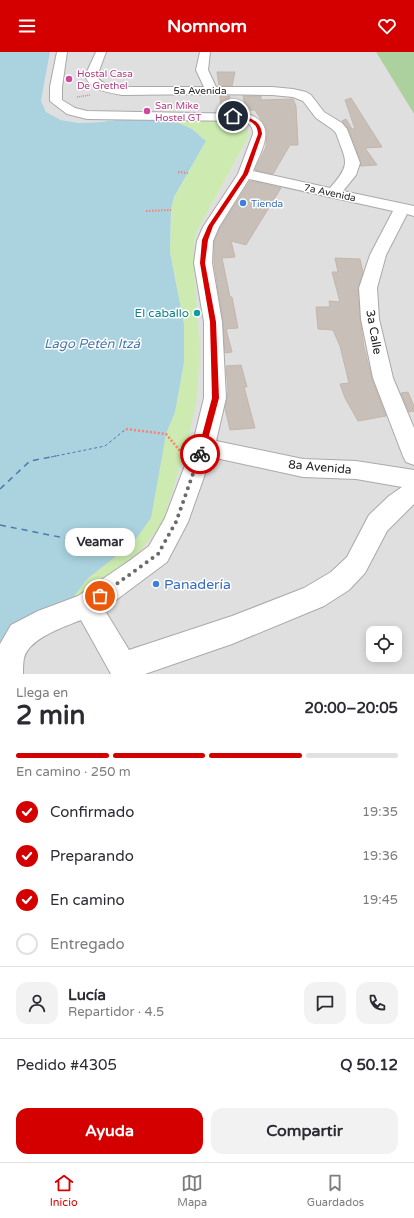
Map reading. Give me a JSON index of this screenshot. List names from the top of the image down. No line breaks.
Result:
{"streets":{"street":["5a Avenida","7a Avenida","3a Calle","8a Avenida"]},"crossings":[["5a Avenida","7a Avenida"],["7a Avenida","3a Calle"]],"water":["Lago Petén Itzá"],"places":["Hostal Casa De Grethel","San Mike Hostel GT","Tienda","El caballo","Panadería","Veamar"],"page":{"header":"Nomnom","bubble":"Veamar","heading":["2 min","Llega en","20:00–20:05"],"panel":["Lucía","Repartidor · 4.5","Pedido #4305","Q 50.12"],"bar":"En camino · 250 m","list":[["Confirmado","19:35"],["Preparando","19:36"],["En camino","19:45"],"Entregado"],"buttons":["Ayuda","Compartir"],"tabs":["Inicio","Mapa","Guardados"]}}
